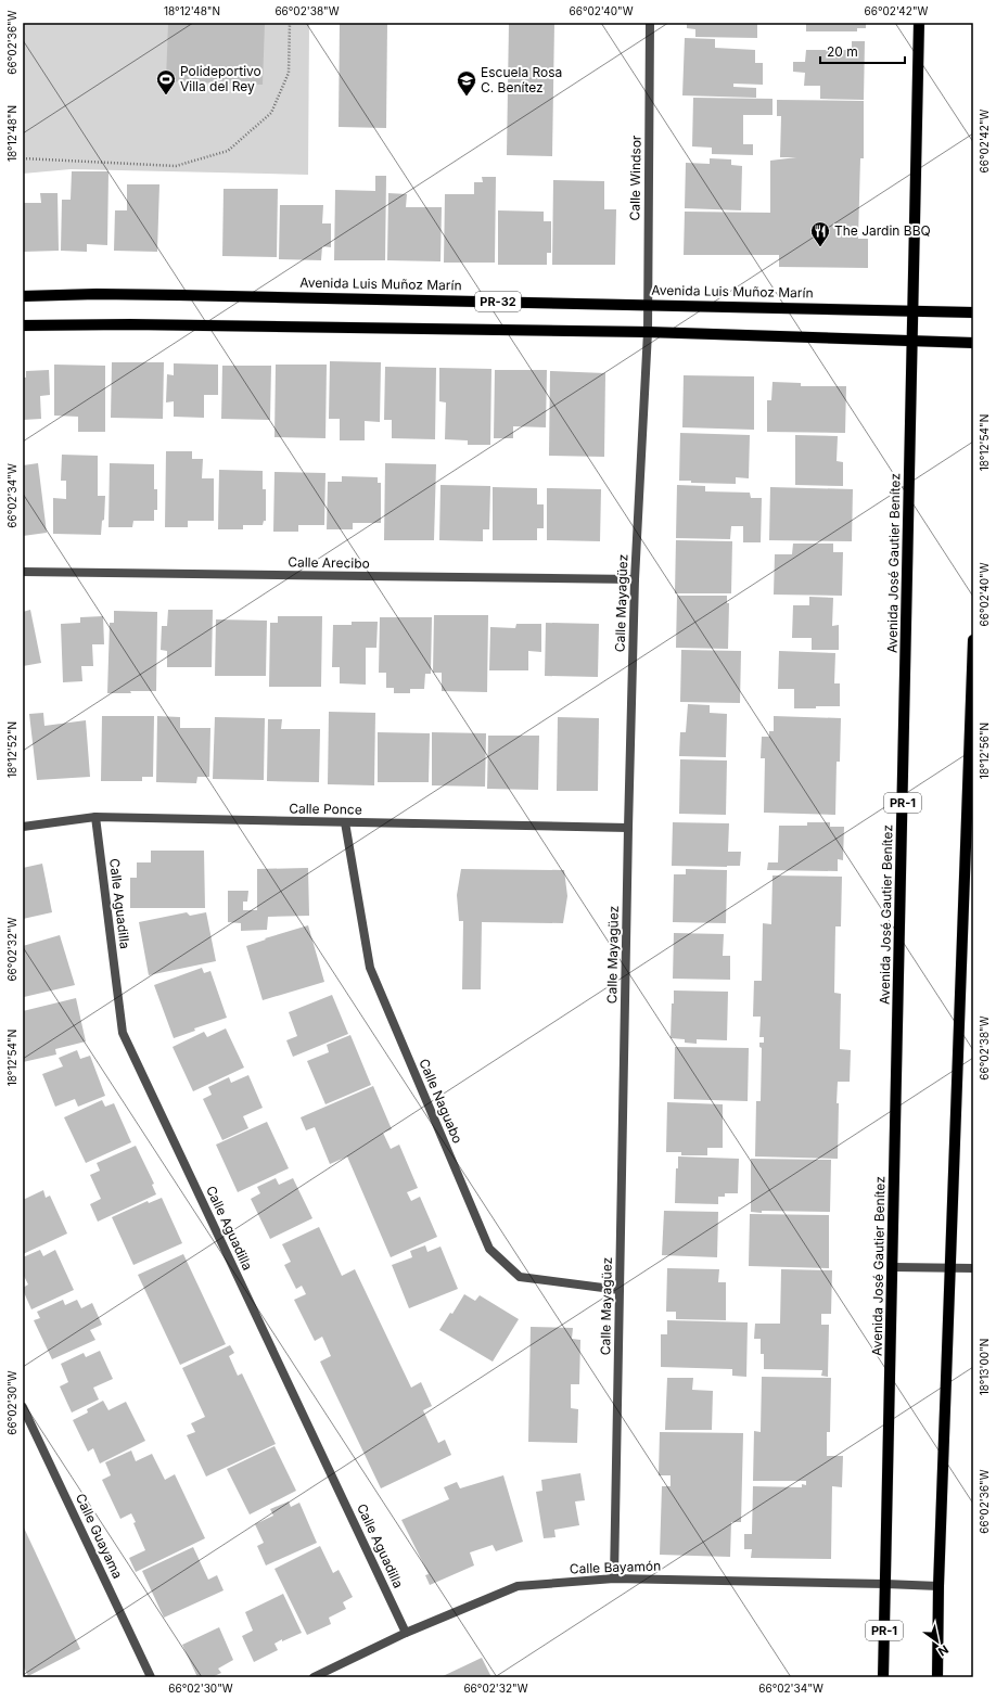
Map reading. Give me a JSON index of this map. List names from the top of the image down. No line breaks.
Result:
{"streets":{"main road":["Avenida Luis Muñoz Marín","PR-32","Avenida José Gautier Benítez","PR-1"],"street":["Calle Windsor","Calle Arecibo","Calle Mayagüez","Calle Ponce","Calle Aguadilla","Calle Naguabo","Calle Guayama","Calle Bayamón"]},"crossings":[["Calle Windsor","Avenida Luis Muñoz Marín"],["Calle Windsor","PR-32"],["Calle Windsor","Calle Mayagüez"],["Avenida Luis Muñoz Marín","Avenida José Gautier Benítez"],["PR-32","Avenida José Gautier Benítez"],["PR-32","Calle Mayagüez"],["Calle Arecibo","Calle Mayagüez"],["Avenida José Gautier Benítez","Calle Bayamón"],["Calle Mayagüez","Calle Ponce"],["Calle Mayagüez","Calle Naguabo"],["Calle Mayagüez","Calle Bayamón"],["Calle Ponce","Calle Aguadilla"],["Calle Ponce","Calle Naguabo"],["Calle Aguadilla","Calle Bayamón"]],"places":{"sports":["Polideportivo Villa del Rey"],"school or university":["Escuela Rosa C. Benítez"],"restaurant":["The Jardin BBQ"]},"scale_bar":"20 m","north":"bottom right","coordinates":["18°12'48\"N","66°02'38\"W","66°02'40\"W","66°02'42\"W","66°02'36\"W","18°12'54\"N","66°02'34\"W","18°12'52\"N","18°12'56\"N","66°02'32\"W","18°13'00\"N","66°02'30\"W"]}
